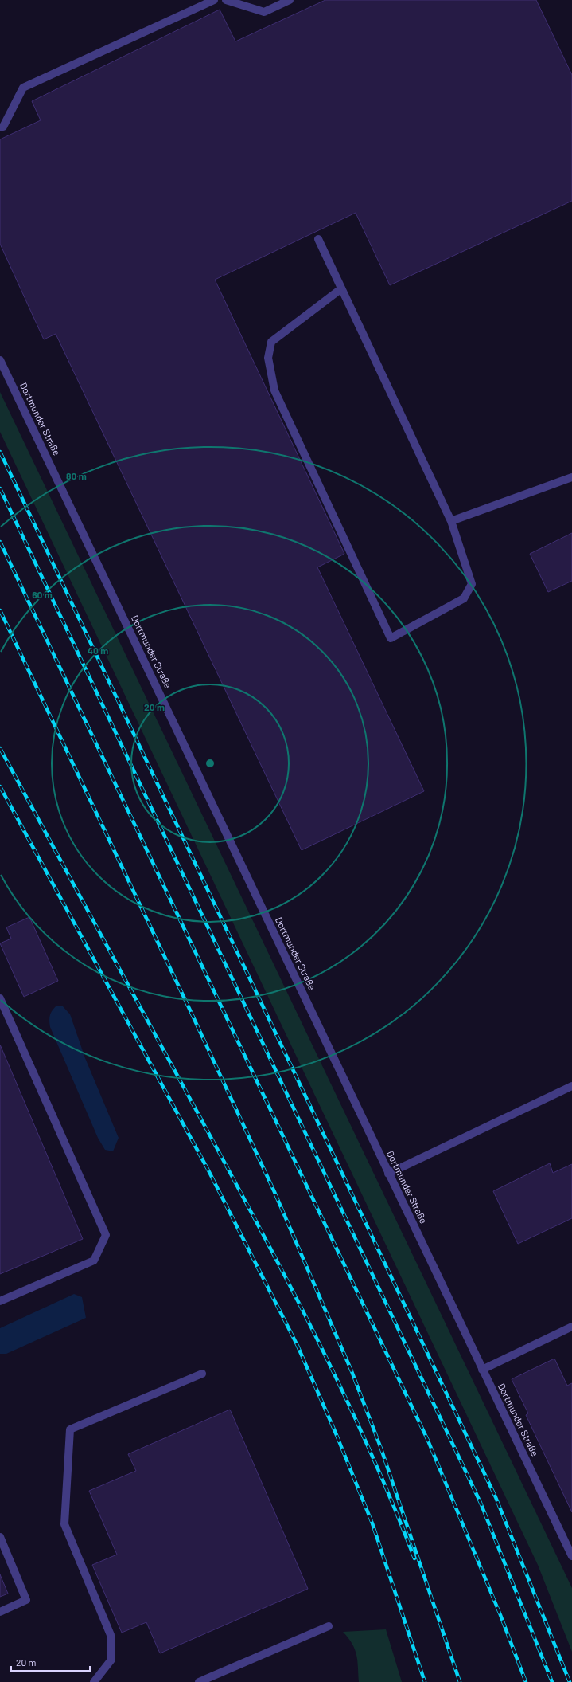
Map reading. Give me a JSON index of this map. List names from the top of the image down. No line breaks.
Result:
{"streets":{"street":["Dortmunder Straße"]},"scale_bar":"20 m","rings":["80 m","60 m","40 m","20 m"]}
